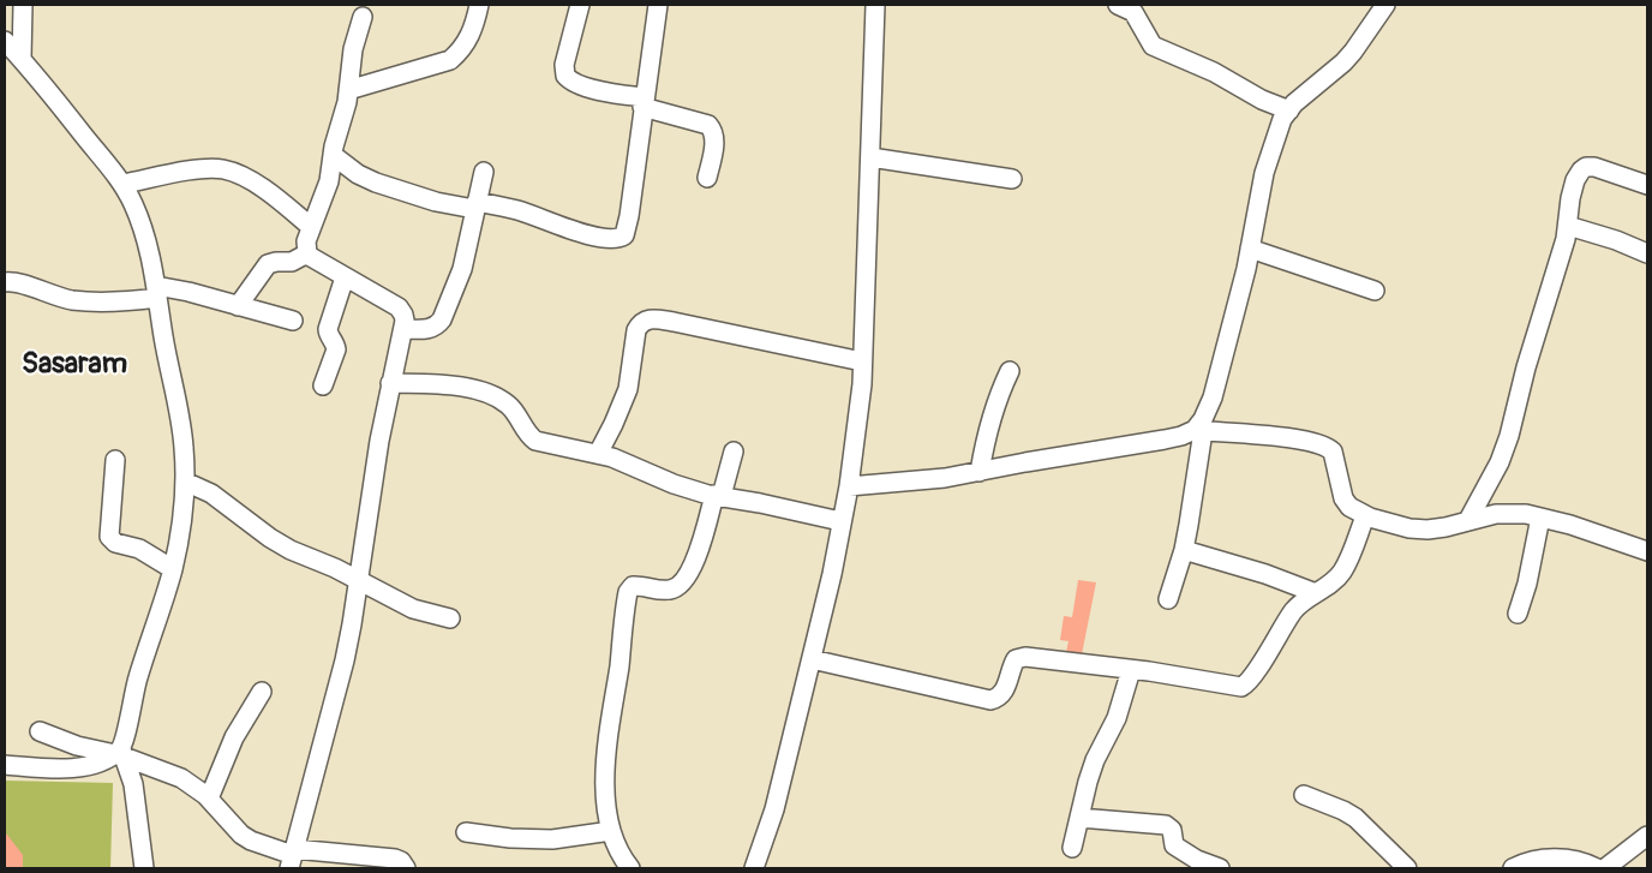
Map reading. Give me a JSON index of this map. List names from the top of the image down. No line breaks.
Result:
{"districts":["Sasaram"]}
